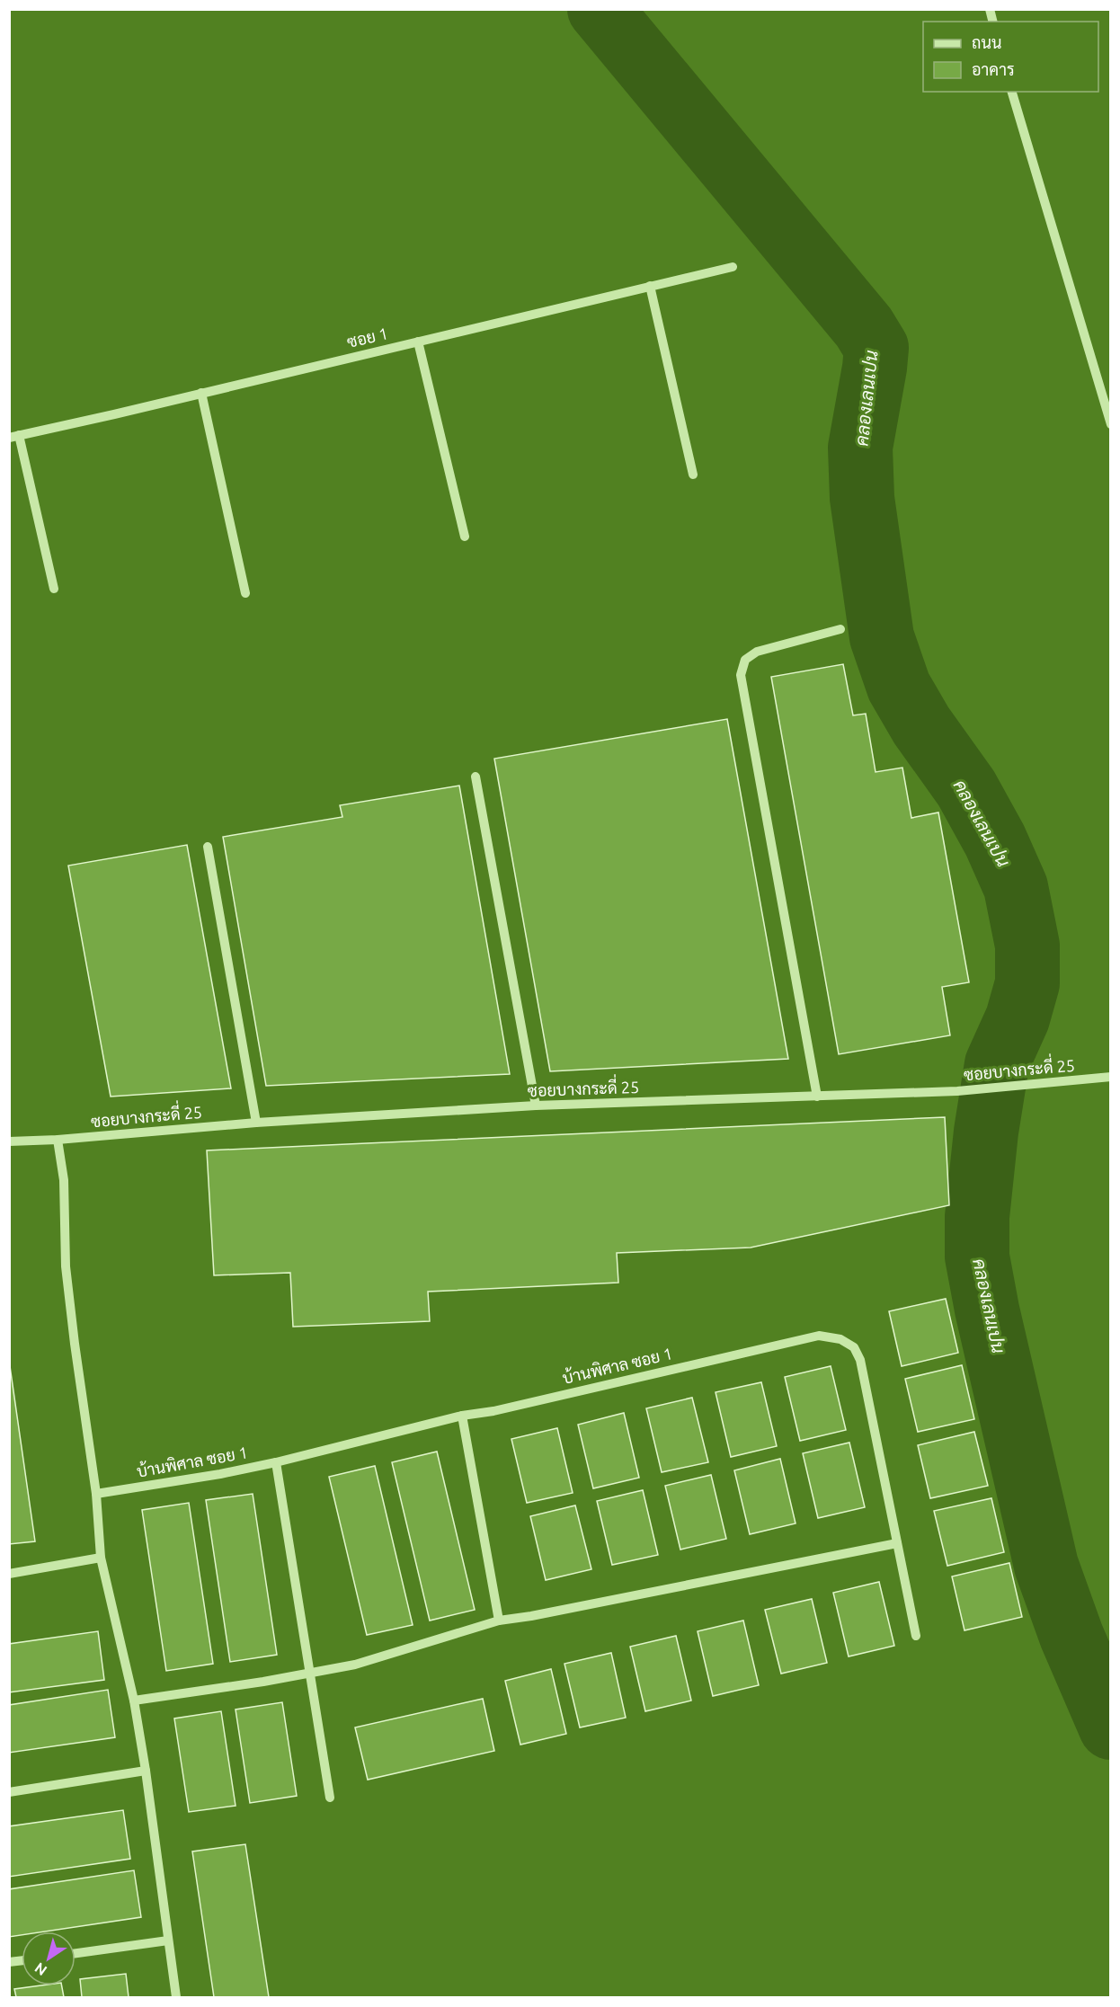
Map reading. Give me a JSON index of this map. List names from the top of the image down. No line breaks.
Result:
{"streets":{"street":["ซอย 1","ซอยบางกระดี่ 25","บ้านพิศาล ซอย 1"]},"water":["คลองเลนเปน"],"legend":["ถนน","อาคาร"],"north":"bottom left"}
